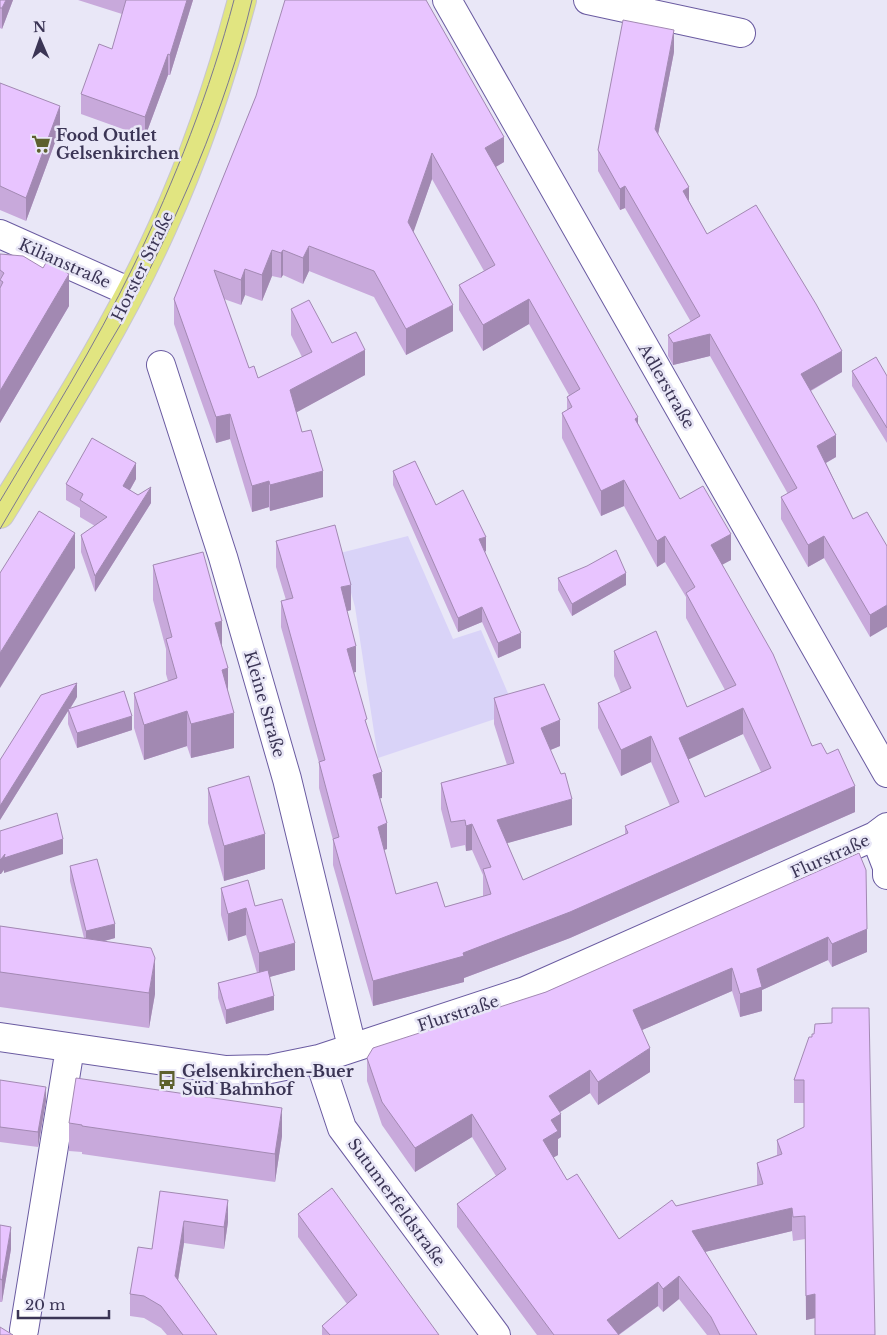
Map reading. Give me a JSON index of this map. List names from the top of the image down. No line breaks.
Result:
{"streets":{"main road":["Horster Straße"],"street":["Kilianstraße","Adlerstraße","Kleine Straße","Flurstraße","Sutumerfeldstraße"]},"crossings":[["Kilianstraße","Horster Straße"],["Kleine Straße","Flurstraße"],["Flurstraße","Sutumerfeldstraße"]],"places":{"supermarket":["Food Outlet Gelsenkirchen"],"bus stop":["Gelsenkirchen-Buer Süd Bahnhof"]},"scale_bar":"20 m","north":"top"}
